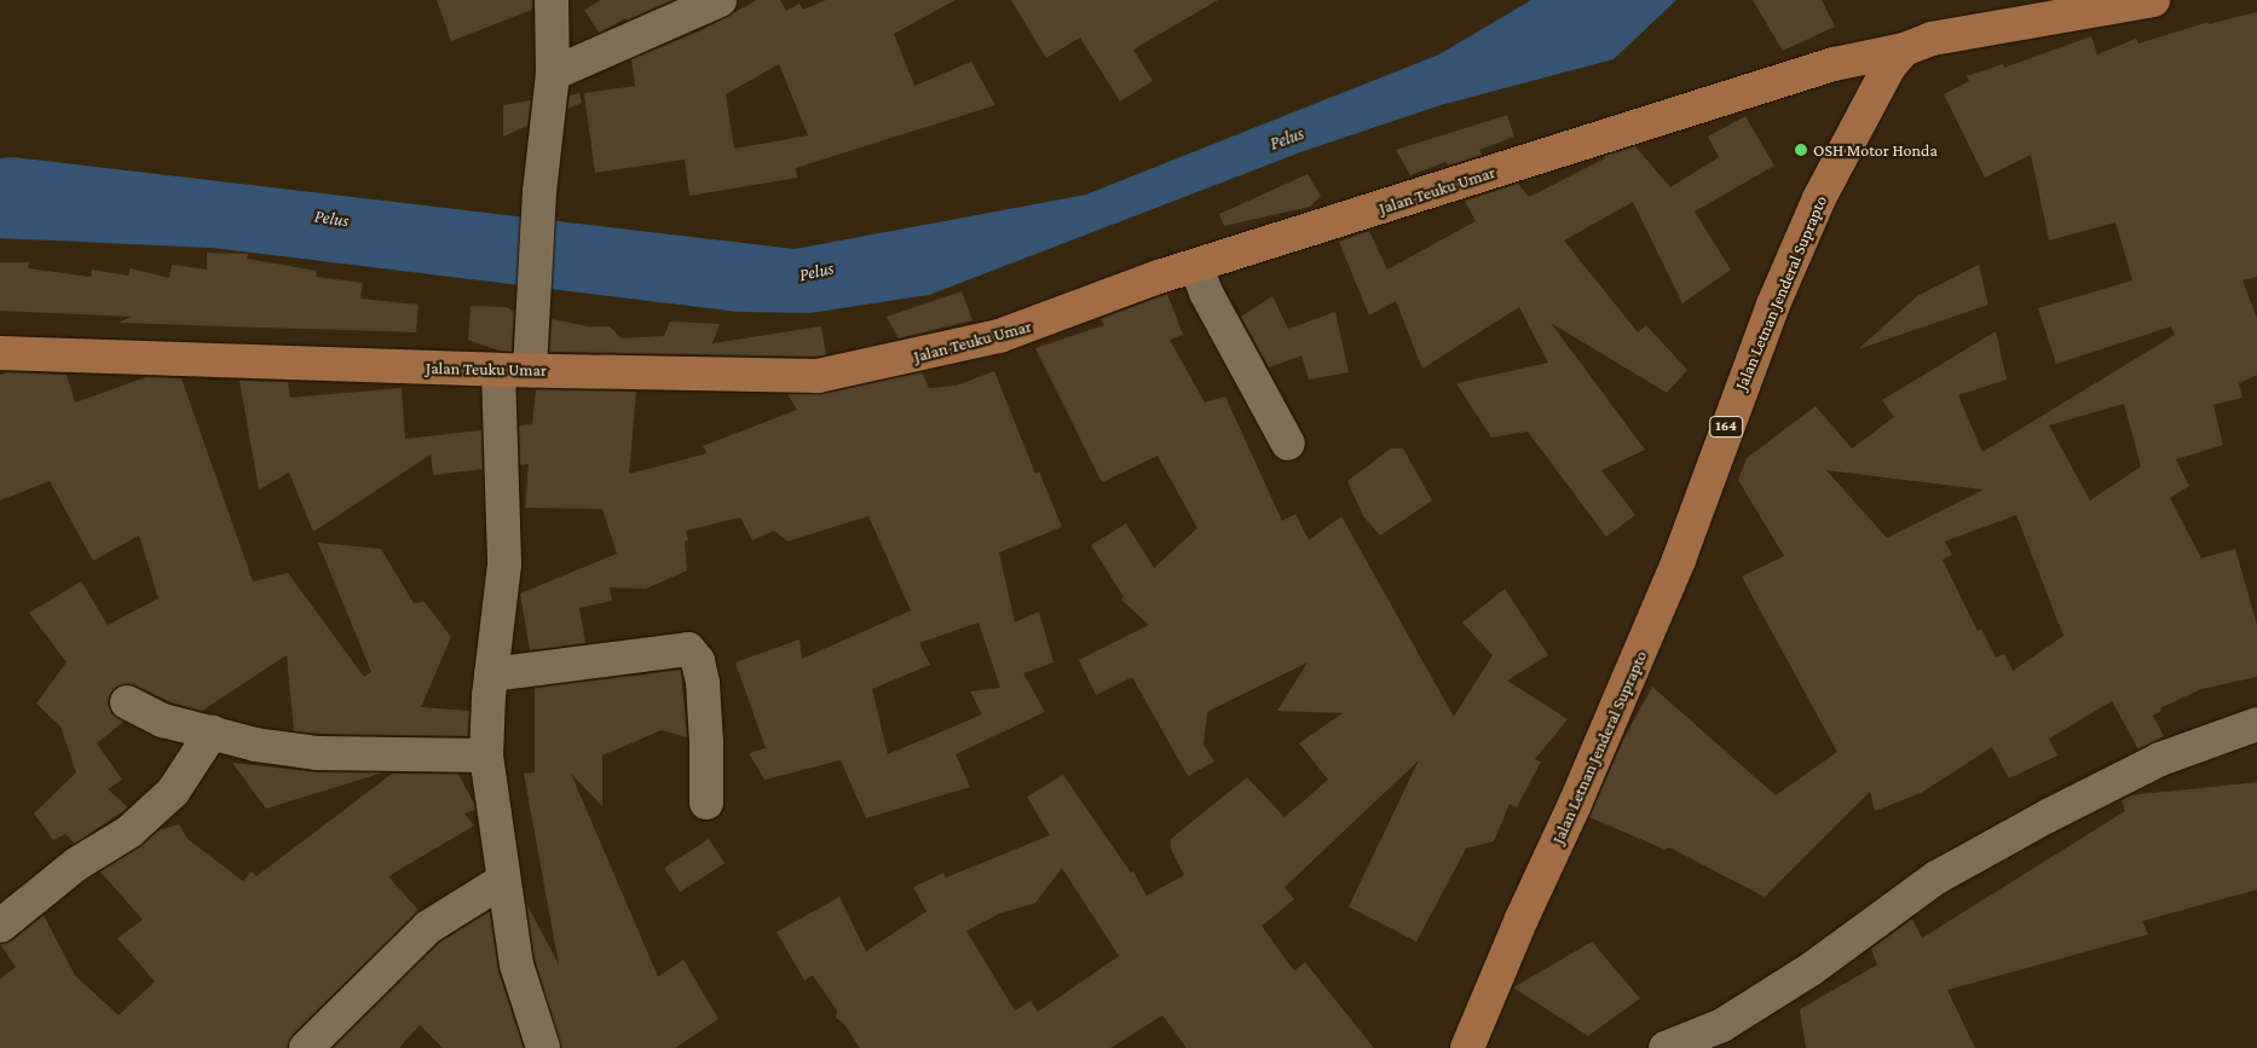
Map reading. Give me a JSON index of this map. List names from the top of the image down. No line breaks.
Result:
{"streets":{"main road":["Jalan Teuku Umar","Jalan Letnan Jenderal Suprapto","164"]},"crossings":[["Jalan Teuku Umar","Jalan Letnan Jenderal Suprapto"]],"water":["Pelus"],"places":["OSH Motor Honda"]}
